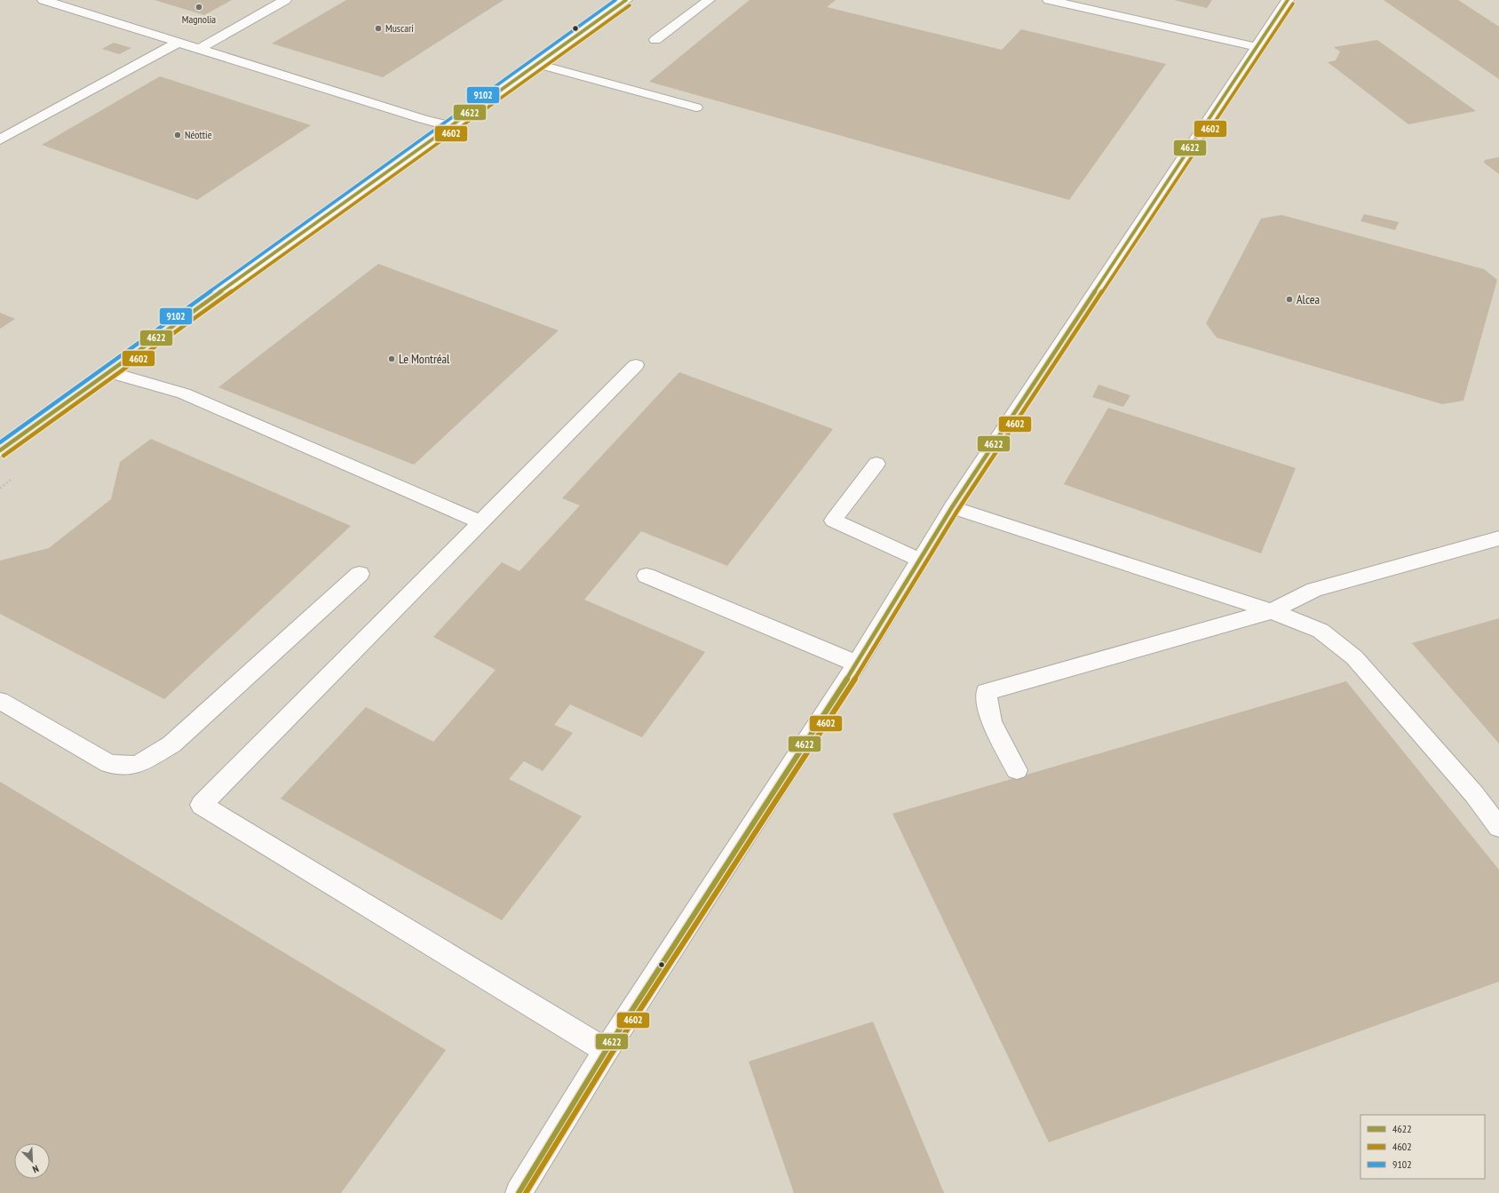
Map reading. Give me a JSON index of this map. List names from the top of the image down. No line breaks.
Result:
{"places":["Magnolia","Muscari","Néottie","Alcea","Le Montréal"],"lines":["transit line 4622","transit line 9102","transit line 4602"],"legend":["4622","4602","9102"],"north":"bottom right"}
